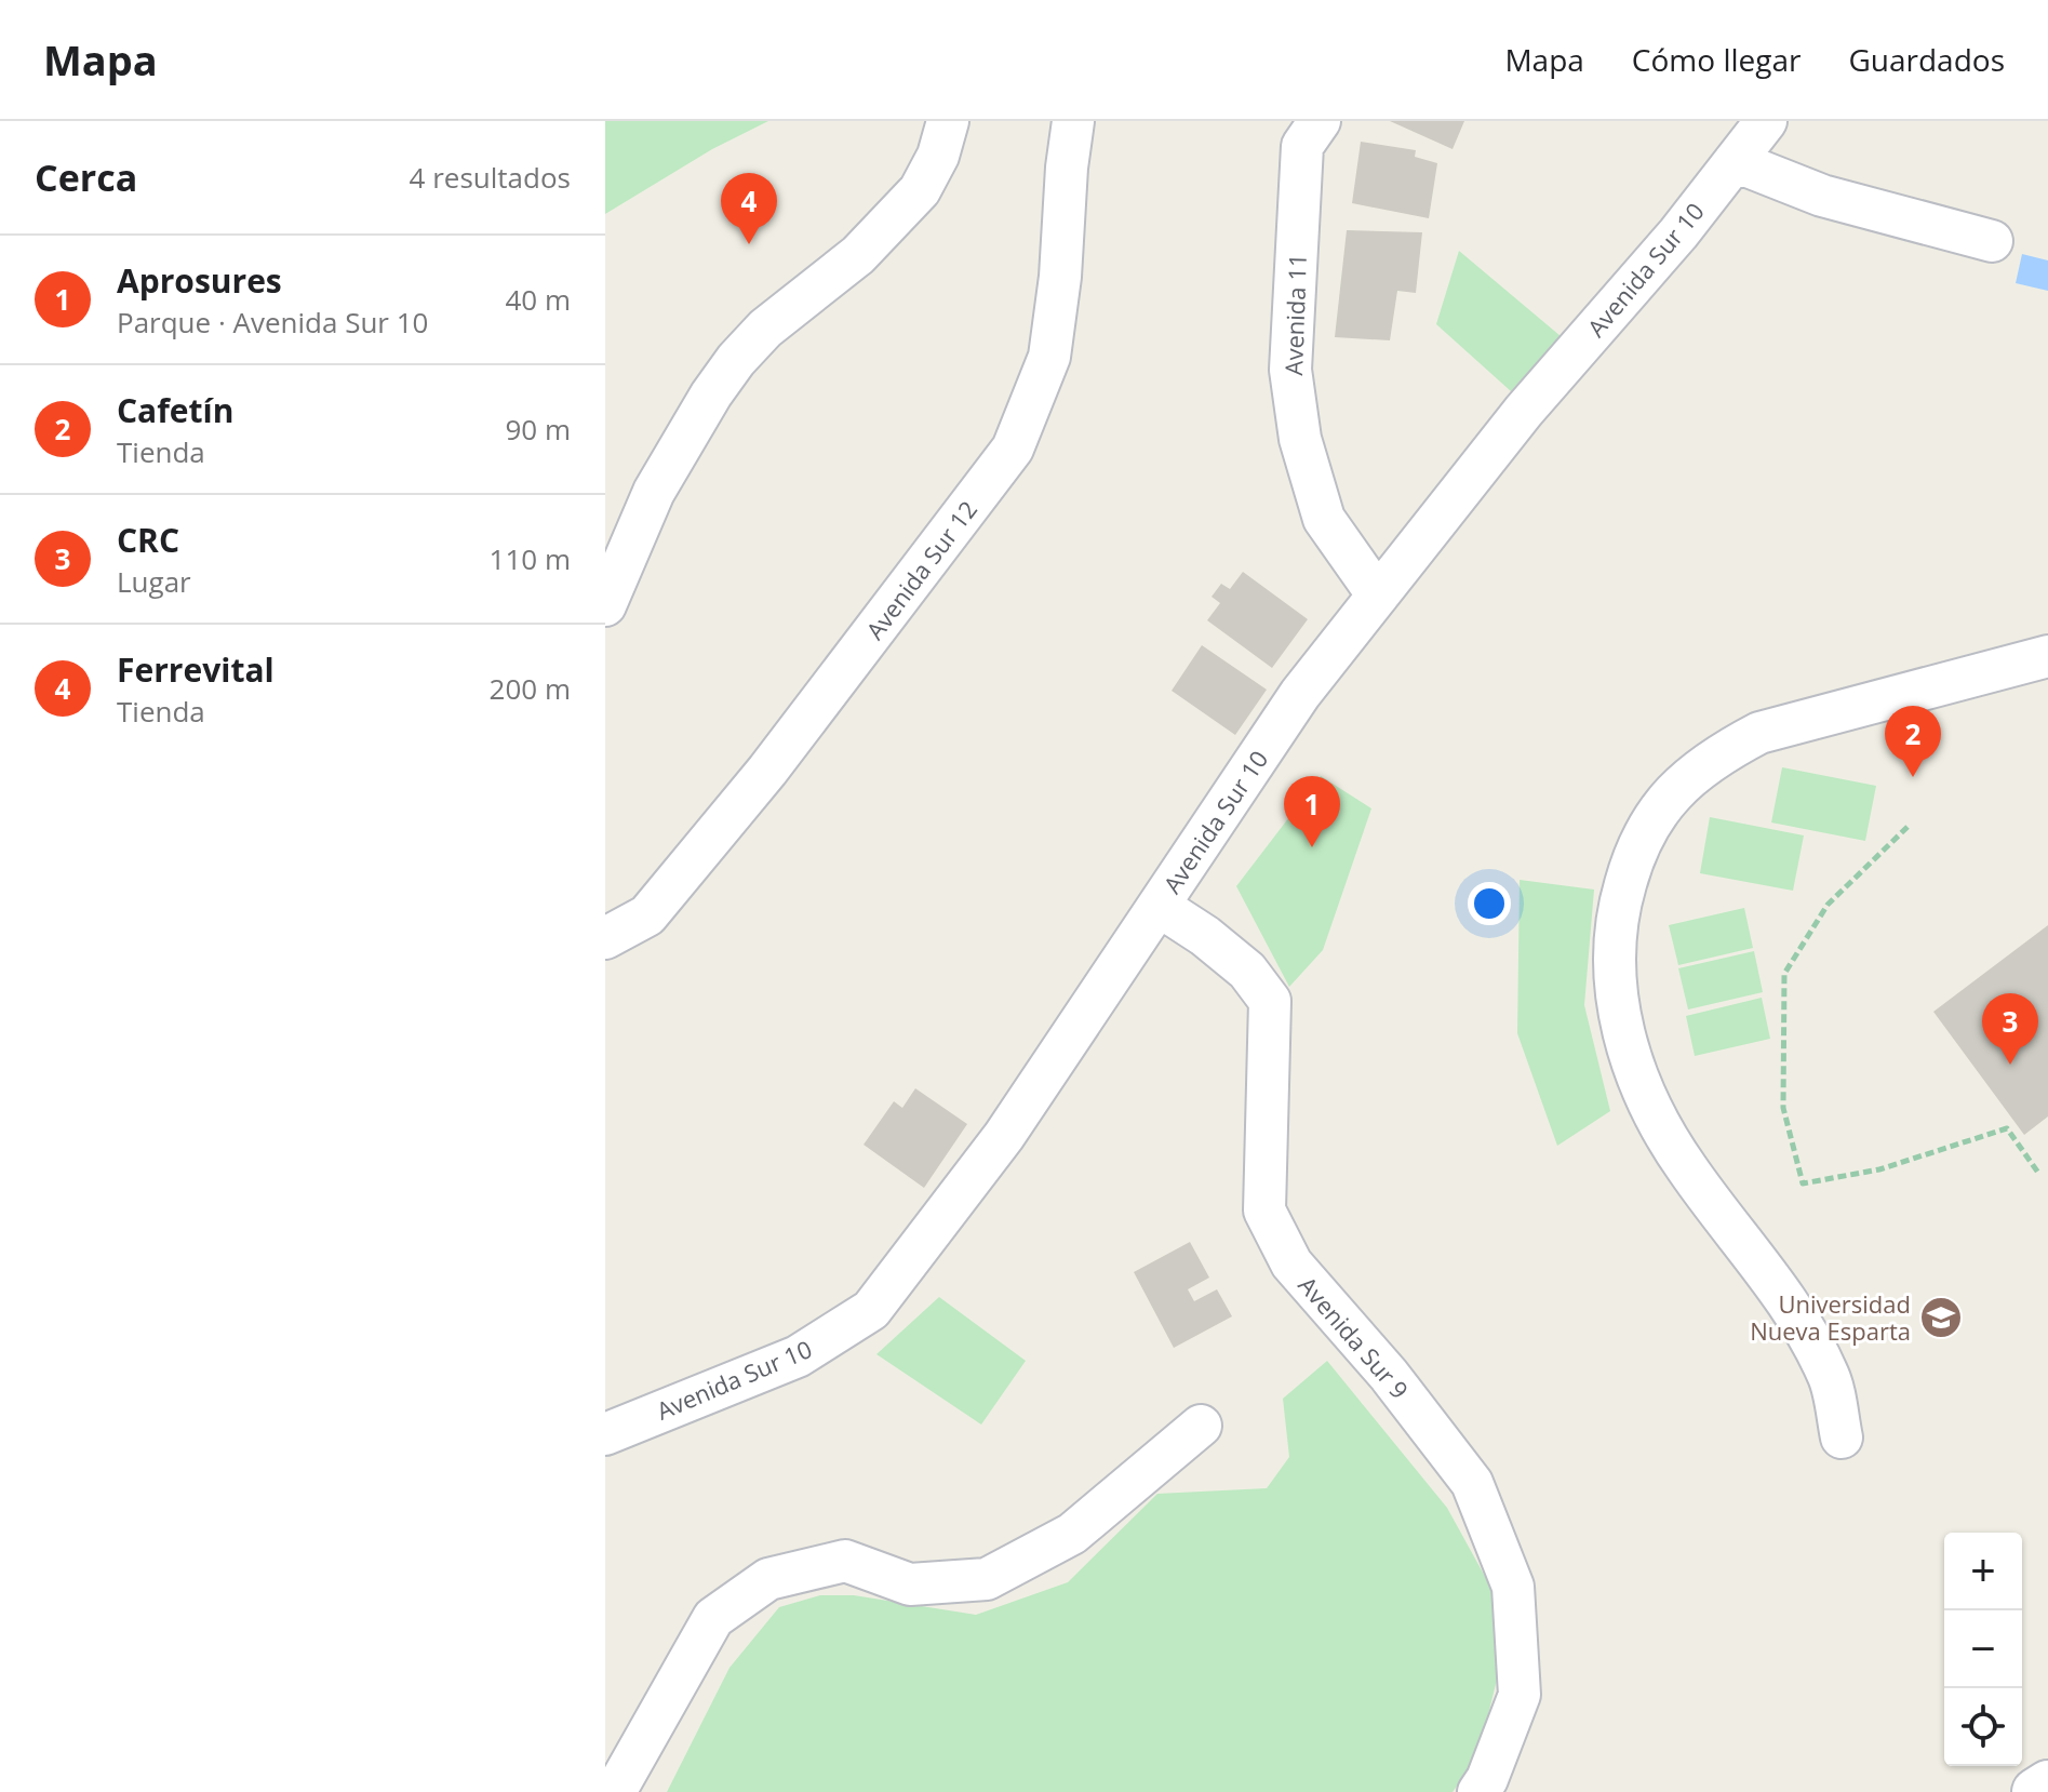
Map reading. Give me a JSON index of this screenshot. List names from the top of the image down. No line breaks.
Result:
{"streets":{"street":["Avenida Sur 10","Avenida 11","Avenida Sur 12","Avenida Sur 9"]},"crossings":[["Avenida Sur 10","Avenida 11"],["Avenida Sur 10","Avenida Sur 9"]],"places":{"school or university":["Universidad Nueva Esparta"]},"page":{"header":"Mapa","nav":["Mapa","Cómo llegar","Guardados"],"heading":["Cerca","4 resultados"],"pins":["4","2","1","3"],"list":[{"mark":"1","name":"Aprosures","note":"Parque · Avenida Sur 10","value":"40 m"},{"mark":"2","name":"Cafetín","note":"Tienda","value":"90 m"},{"mark":"3","name":"CRC","note":"Lugar","value":"110 m"},{"mark":"4","name":"Ferrevital","note":"Tienda","value":"200 m"}],"map_buttons":["+","−"]}}
